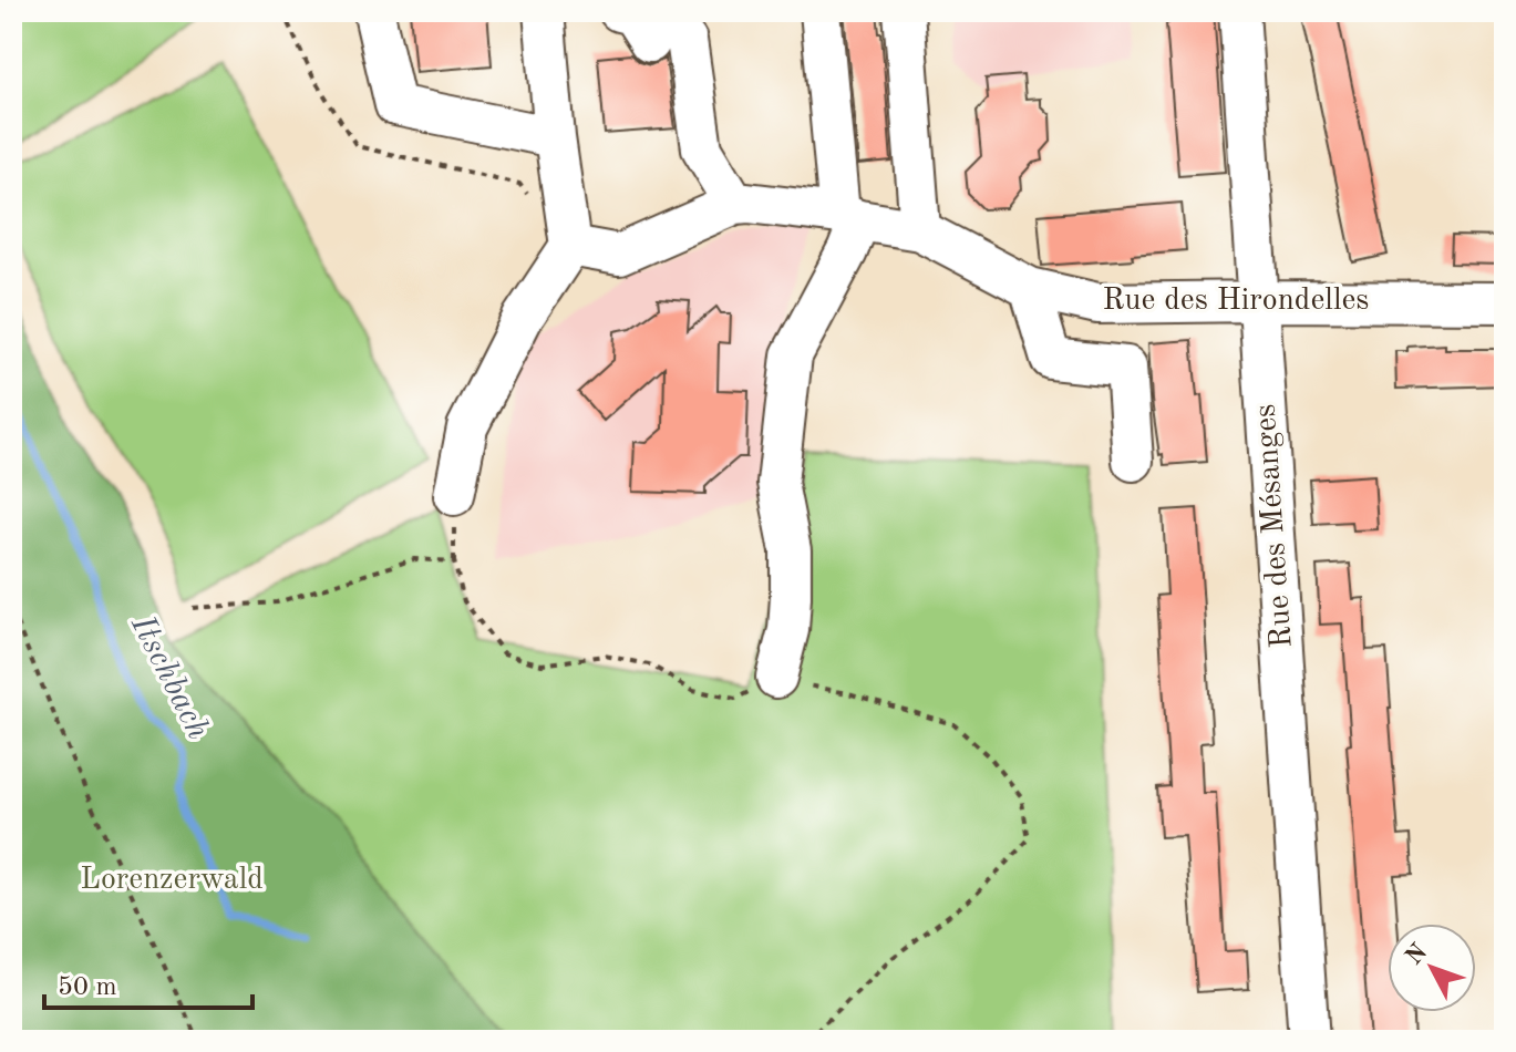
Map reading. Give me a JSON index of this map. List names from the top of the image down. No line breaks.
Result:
{"streets":{"street":["Rue des Hirondelles","Rue des Mésanges"]},"crossings":[["Rue des Hirondelles","Rue des Mésanges"]],"water":["Itschbach"],"parks":["Lorenzerwald"],"scale_bar":"50 m","north":"top left"}
